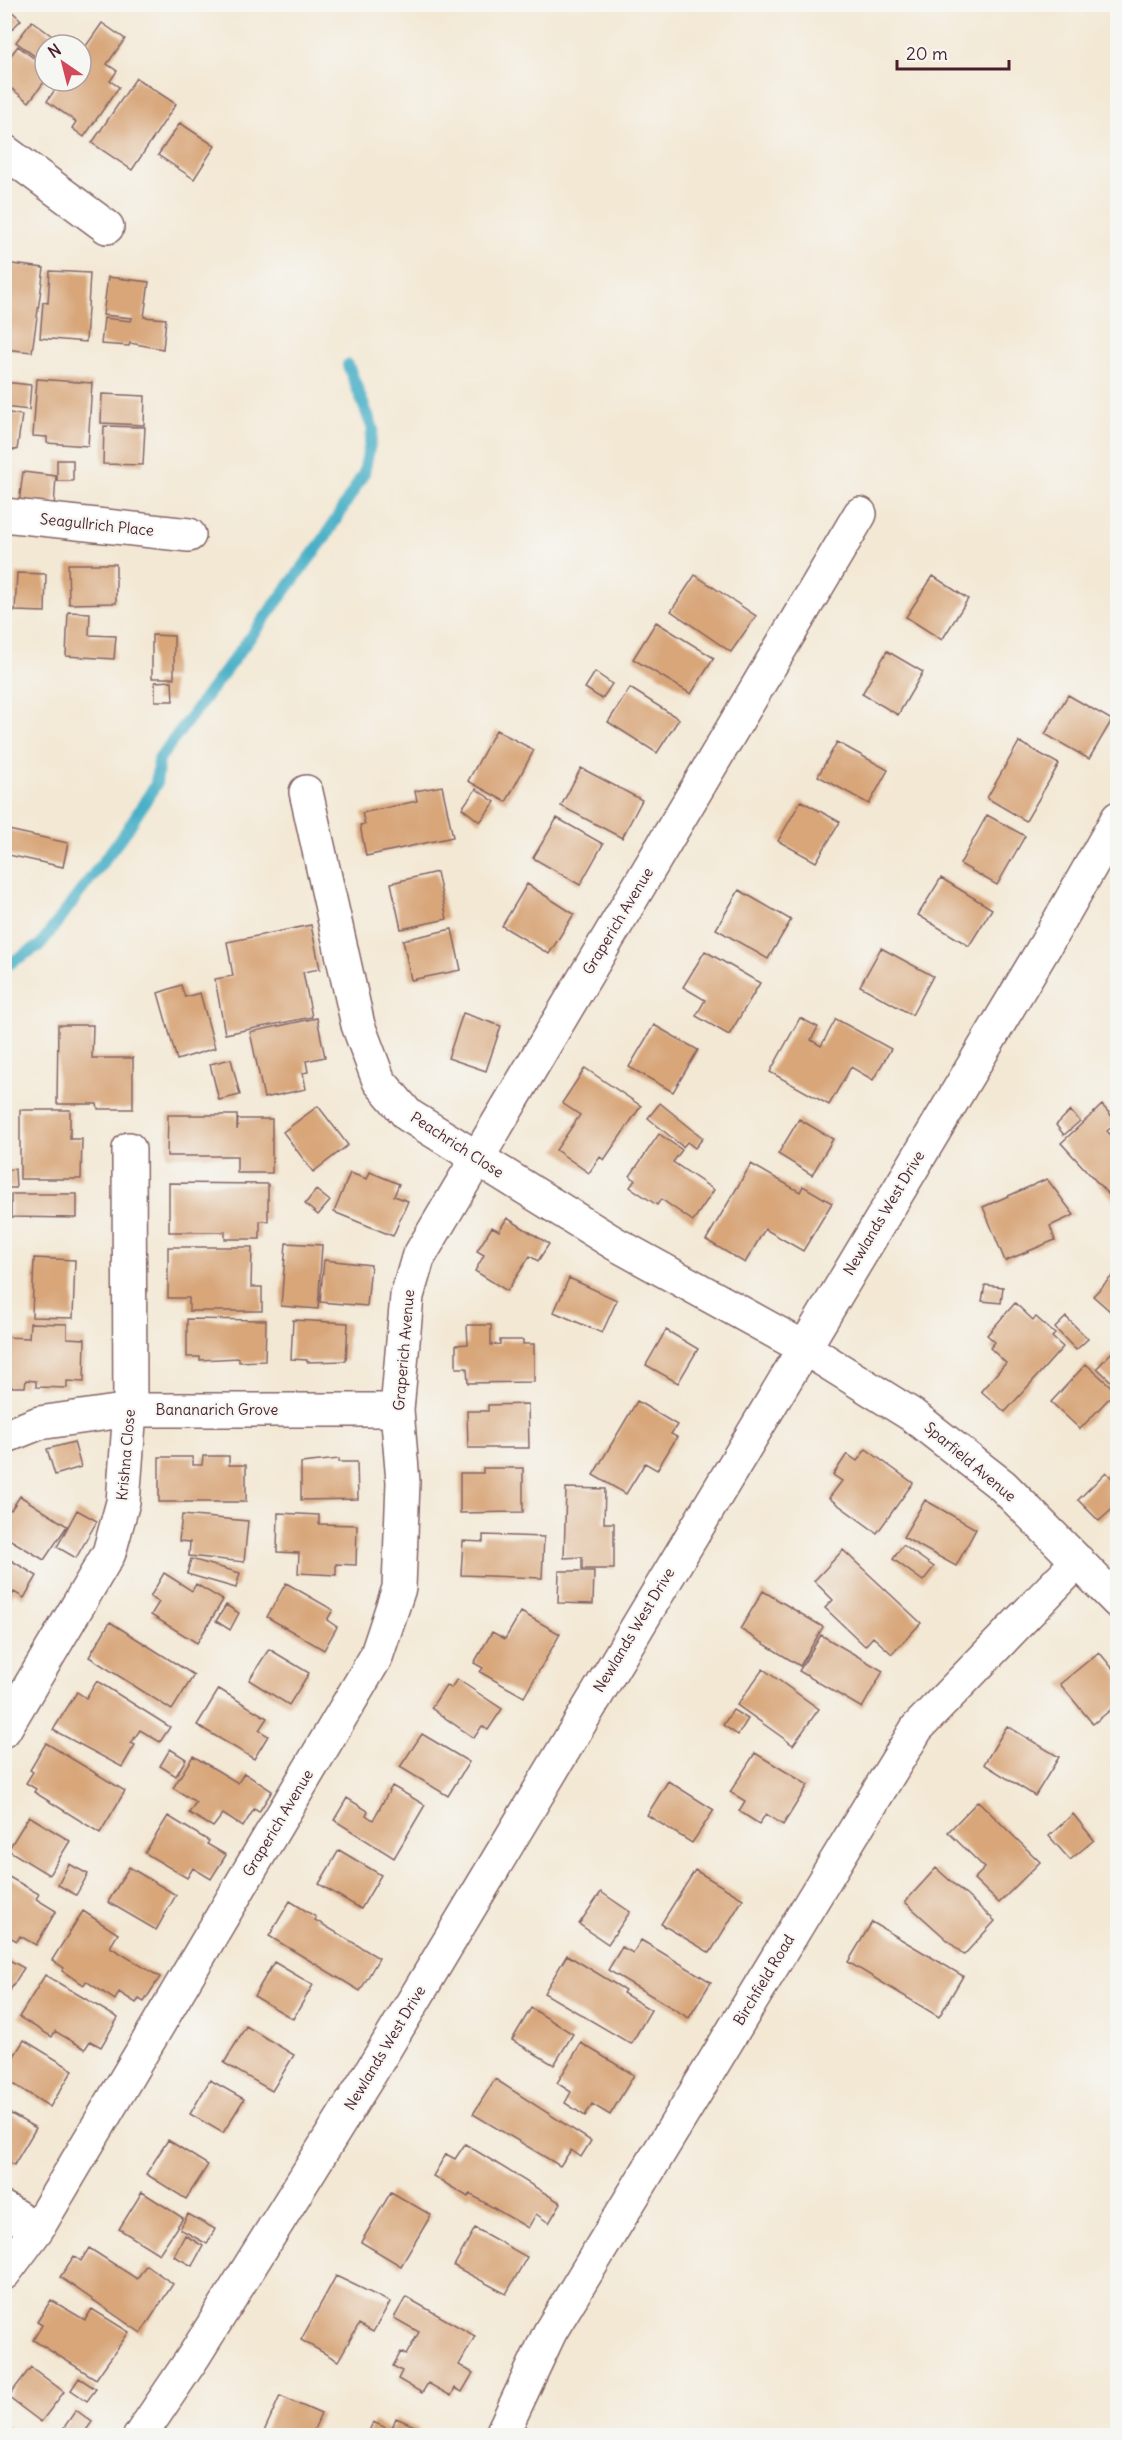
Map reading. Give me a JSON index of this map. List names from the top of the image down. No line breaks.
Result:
{"streets":{"street":["Seagullrich Place","Graperich Avenue","Peachrich Close","Newlands West Drive","Bananarich Grove","Krishna Close","Sparfield Avenue","Birchfield Road"]},"crossings":[["Graperich Avenue","Peachrich Close"],["Graperich Avenue","Bananarich Grove"],["Peachrich Close","Newlands West Drive"],["Peachrich Close","Sparfield Avenue"],["Newlands West Drive","Sparfield Avenue"],["Bananarich Grove","Krishna Close"],["Sparfield Avenue","Birchfield Road"]],"scale_bar":"20 m","north":"top left"}
